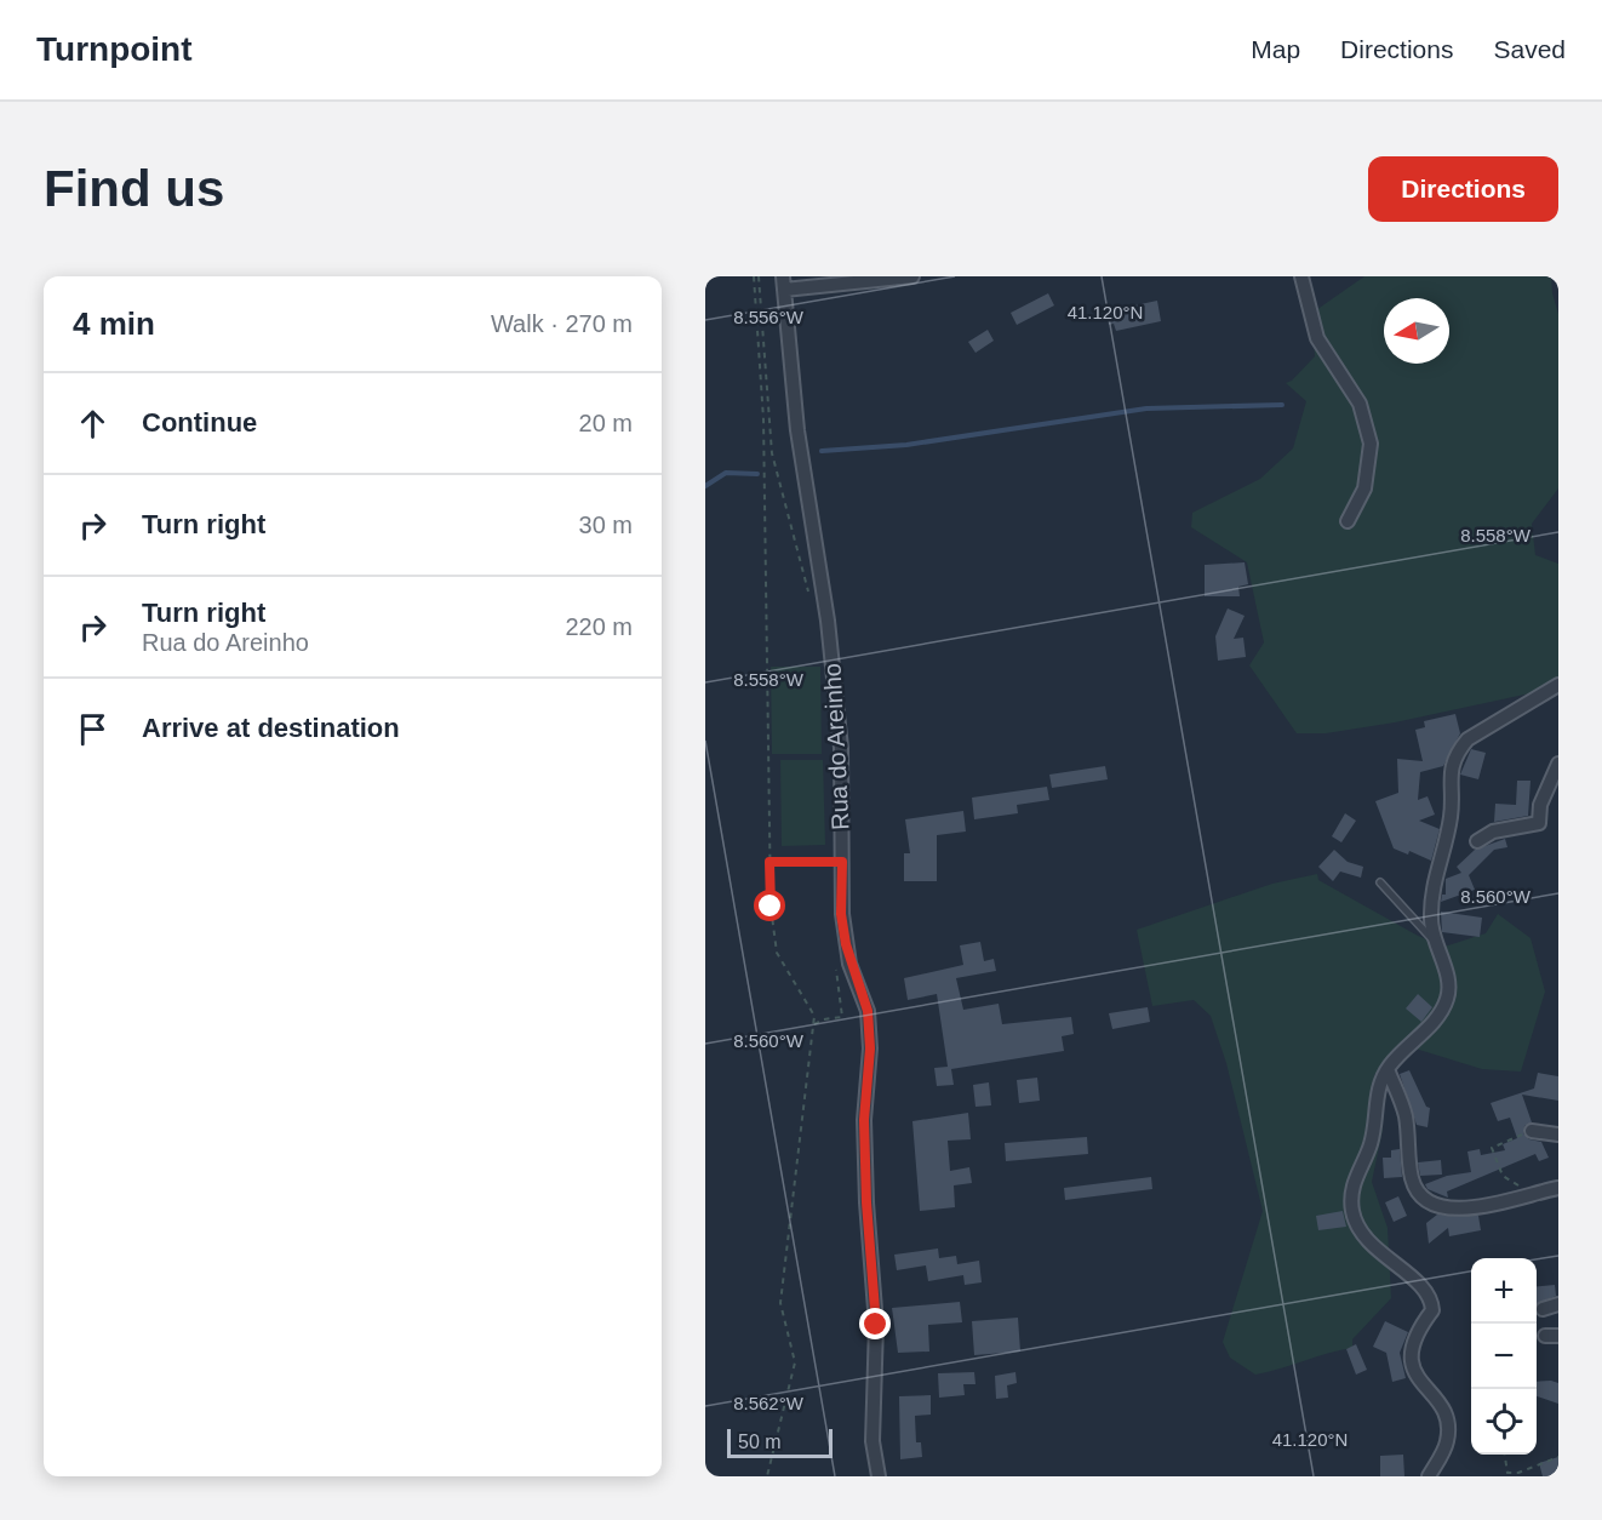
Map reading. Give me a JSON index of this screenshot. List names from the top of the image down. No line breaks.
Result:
{"streets":{"street":["Rua do Areinho"]},"scale_bar":"50 m","north":"left","page":{"header":"Turnpoint","nav":["Map","Directions","Saved"],"buttons":"Directions","title":"Find us","heading":["4 min","Walk · 270 m"],"list":[["Continue","20 m"],["Turn right","30 m"],["Turn right","Rua do Areinho","220 m"],"Arrive at destination"],"map_buttons":["+","−"],"scale":"50 m"},"coordinates":["41.120°N","8.556°W","8.558°W","8.560°W","8.562°W"]}
